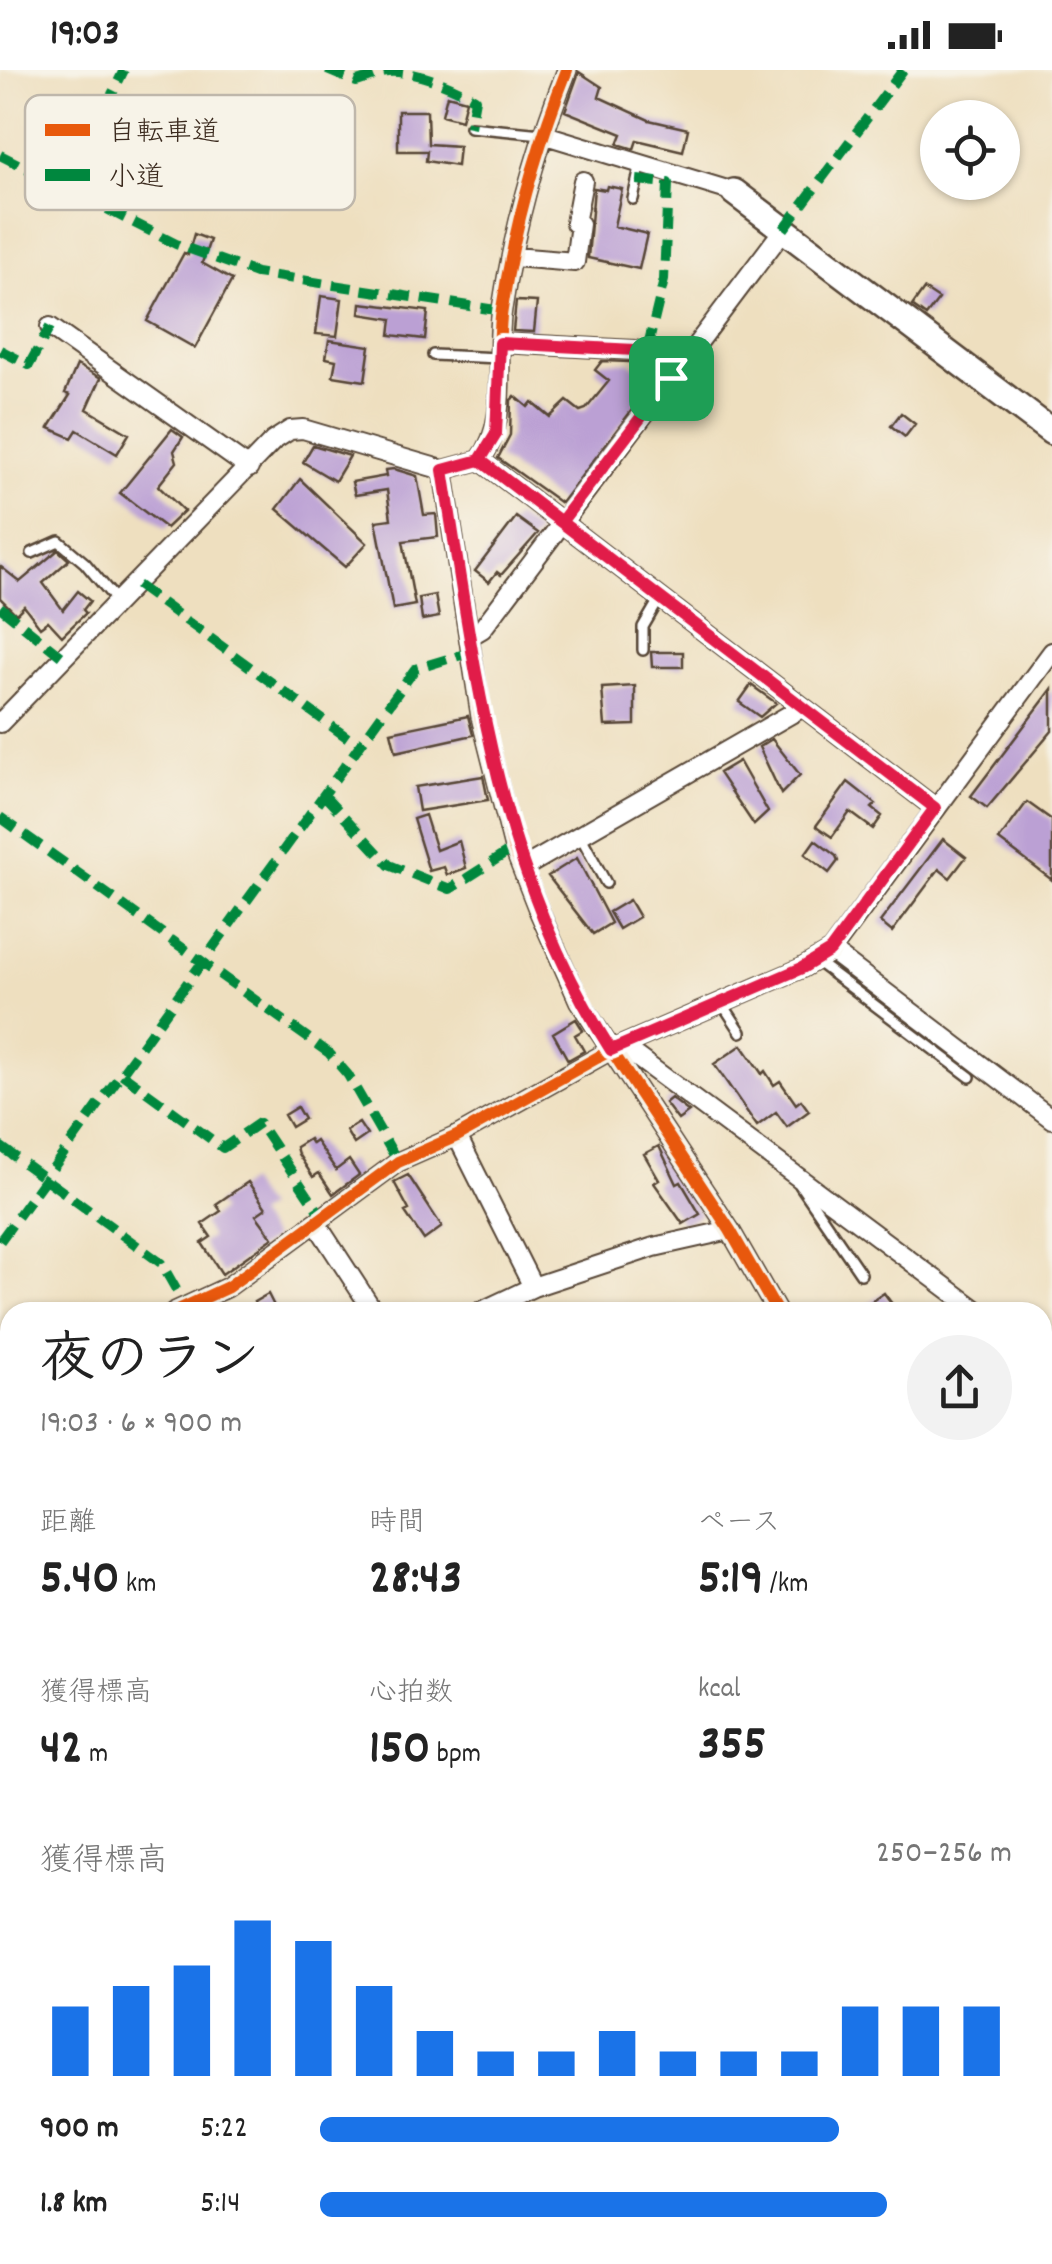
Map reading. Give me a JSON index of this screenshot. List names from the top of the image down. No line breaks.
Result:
{"legend":["自転車道","小道"],"page":{"status":"19:03","heading":["夜のラン","19:03 · 6 × 900 m"],"stats":[["距離","5.40 km"],["時間","28:43"],["ペース","5:19 /km"],["獲得標高","42 m"],["心拍数","150 bpm"],["kcal","355"]],"chart":["獲得標高","250–256 m"],"list":[{"name":"900 m","note":"5:22"},{"name":"1.8 km","note":"5:14"}]}}
